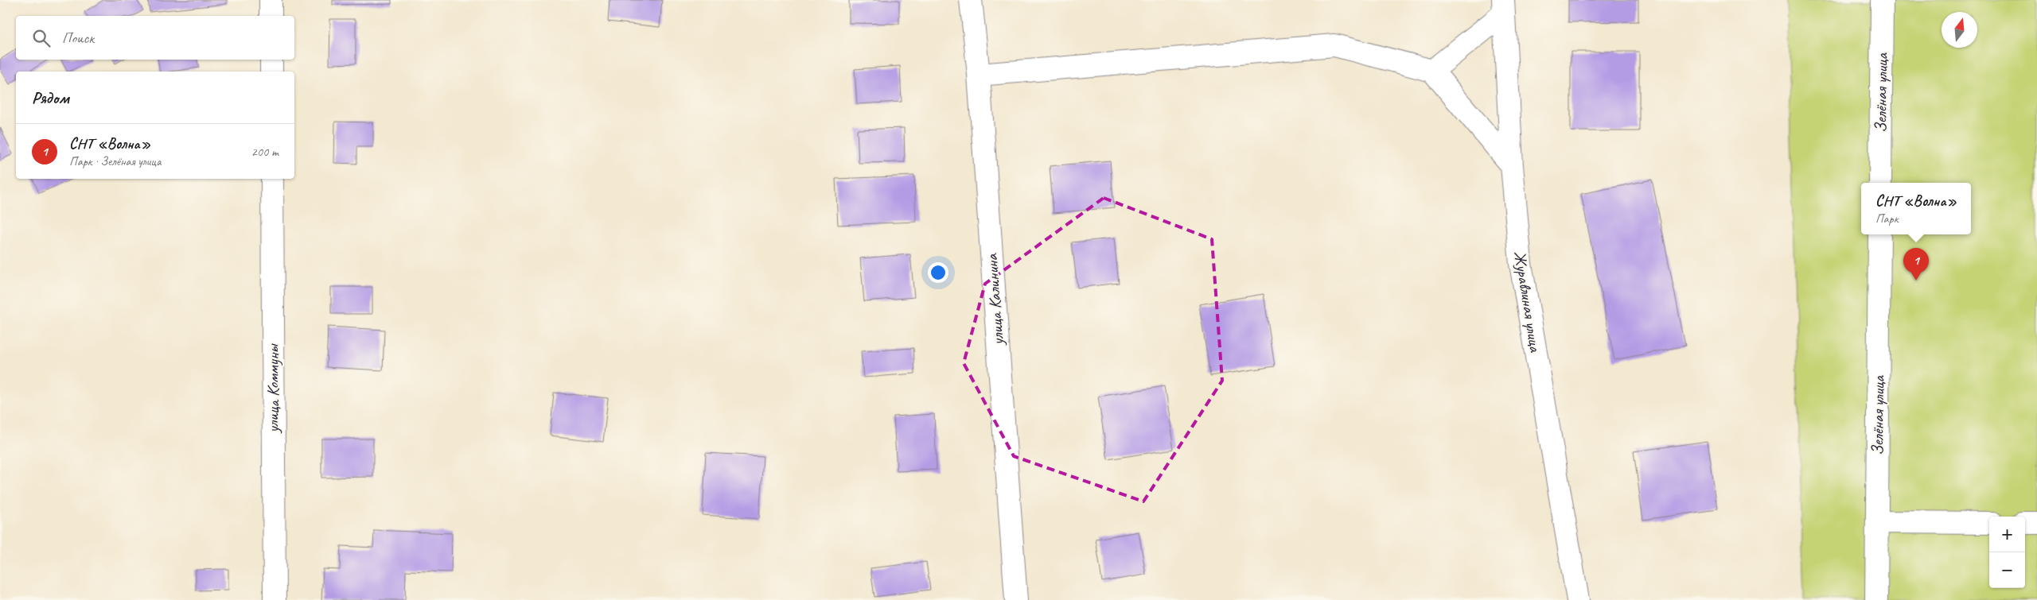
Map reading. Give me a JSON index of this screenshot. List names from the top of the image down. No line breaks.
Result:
{"streets":{"street":["Зелёная улица","улица Калинина","Журавлиная улица","улица Коммуны"]},"north":"top","page":{"search":"Поиск","heading":"Рядом","list":[{"mark":"1","name":"СНТ «Волна»","note":"Парк · Зелёная улица","value":"200 m"}],"popup":["СНТ «Волна»","Парк"],"pins":"1","map_buttons":["+","−"]}}
